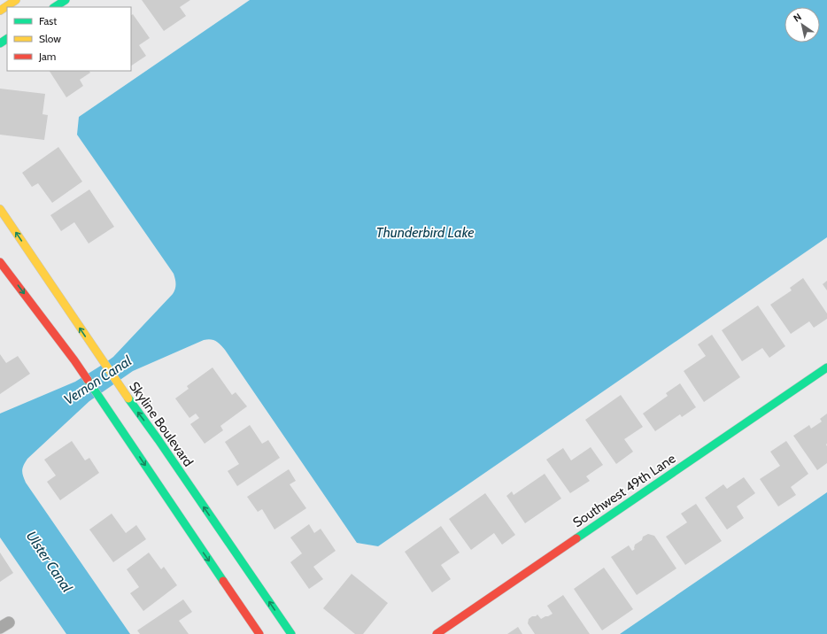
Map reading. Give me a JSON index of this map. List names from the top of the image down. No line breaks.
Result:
{"streets":{"street":["Skyline Boulevard","Southwest 49th Lane"]},"water":["Thunderbird Lake","Vernon Canal","Ulster Canal"],"legend":["Fast","Slow","Jam"],"north":"top left"}
